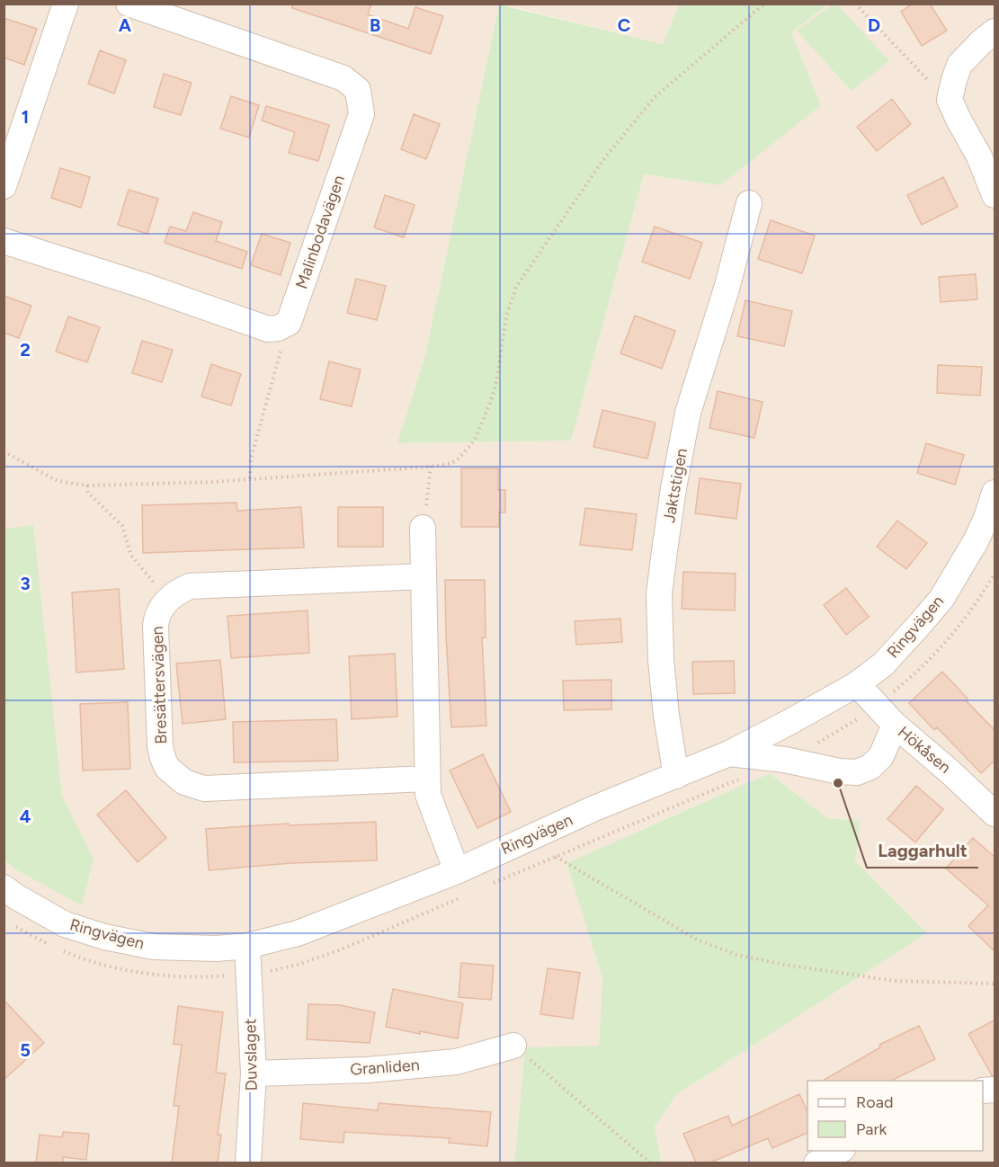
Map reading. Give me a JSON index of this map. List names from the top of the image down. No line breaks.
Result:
{"streets":{"street":["Malinbodavägen","Jaktstigen","Ringvägen","Bresättersvägen","Hökåsen","Duvslaget","Granliden"]},"crossings":[["Jaktstigen","Ringvägen"],["Ringvägen","Hökåsen"],["Ringvägen","Duvslaget"],["Duvslaget","Granliden"]],"places":["Laggarhult"],"legend":["Road","Park"],"grid":{"columns":["A","B","C","D"],"rows":["1","2","3","4","5"]}}
